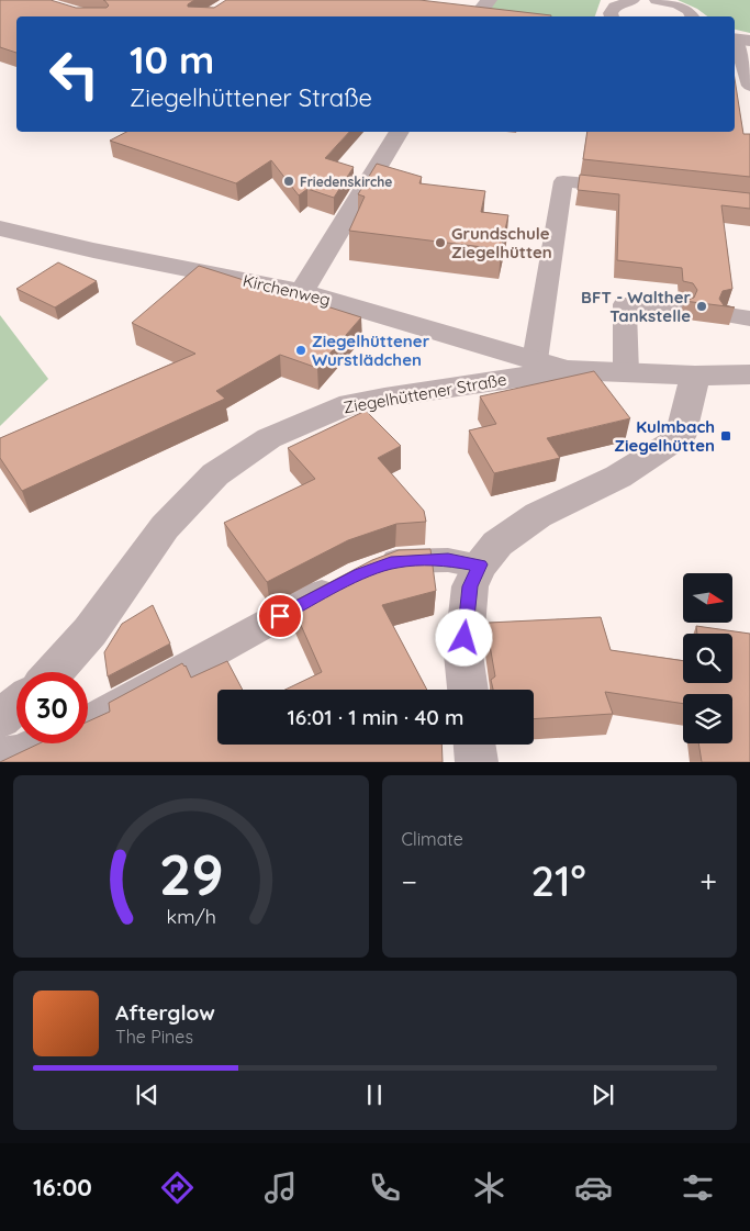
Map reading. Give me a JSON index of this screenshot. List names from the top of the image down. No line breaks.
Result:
{"streets":{"street":["Kirchenweg","Ziegelhüttener Straße"]},"crossings":[["Kirchenweg","Ziegelhüttener Straße"]],"places":{"other":["Friedenskirche","Grundschule Ziegelhütten","BFT - Walther Tankstelle","Ziegelhüttener Wurstlädchen"],"transit":["Kulmbach Ziegelhütten"]},"north":"right","page":{"turn":["10 m","Ziegelhüttener Straße"],"limit":"30","trip":"16:01 · 1 min · 40 m","tile":"Climate","heat":["−","21°","+"],"song":["Afterglow","The Pines"],"tabs":"16:00","gauge":["29","km/h"]}}
